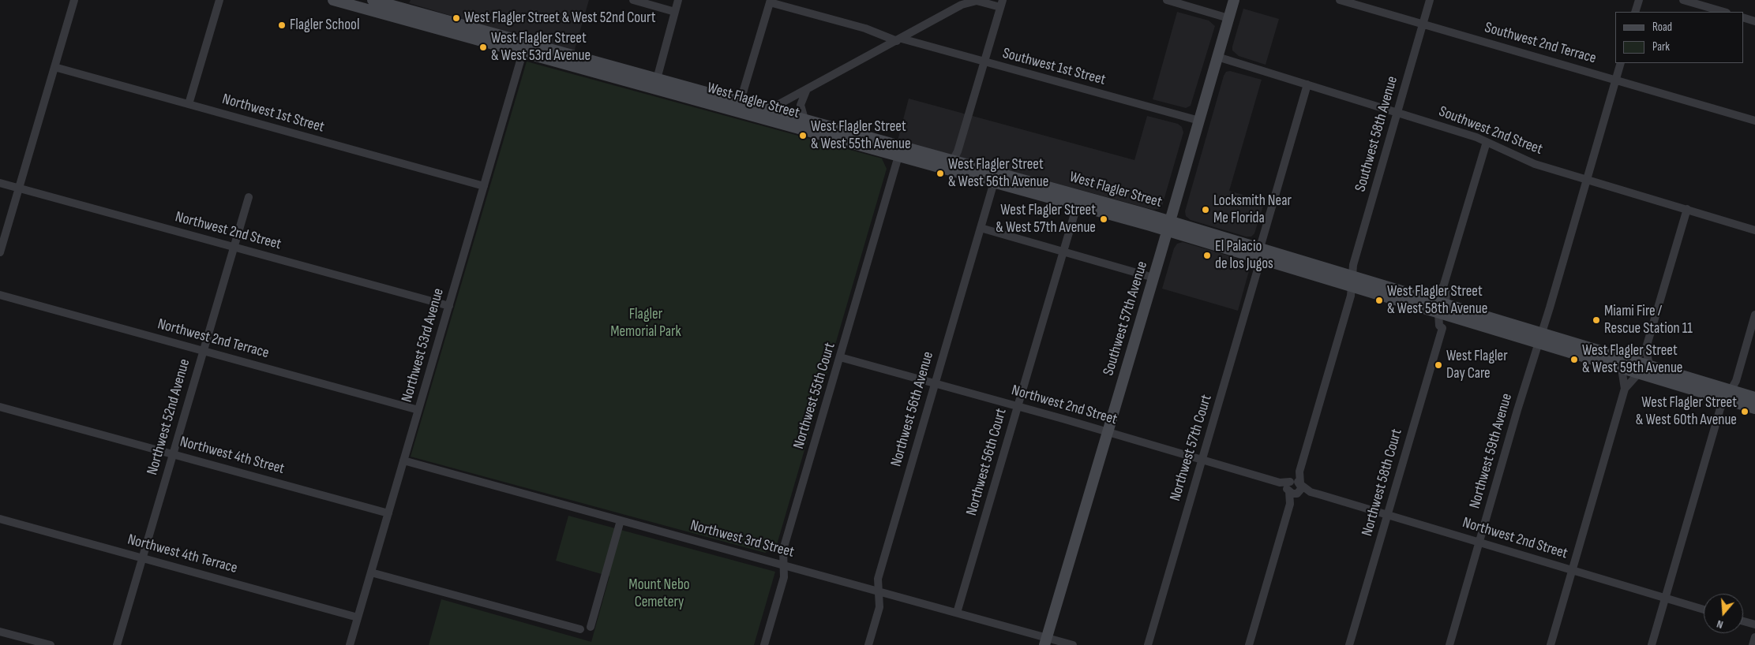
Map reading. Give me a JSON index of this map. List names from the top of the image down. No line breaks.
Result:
{"streets":{"main road":["West Flagler Street","Southwest 57th Avenue"],"street":["Southwest 2nd Terrace","Southwest 1st Street","Northwest 1st Street","Southwest 2nd Street","Southwest 58th Avenue","Northwest 2nd Street","Northwest 2nd Terrace","Northwest 53rd Avenue","Northwest 55th Court","Northwest 56th Avenue","Northwest 52nd Avenue","Northwest 57th Court","Northwest 59th Avenue","Northwest 4th Street","Northwest 56th Court","Northwest 58th Court","Northwest 3rd Street","Northwest 4th Terrace"]},"crossings":[["Southwest 2nd Terrace","Southwest 58th Avenue"],["Southwest 2nd Terrace","Northwest 59th Avenue"],["Southwest 1st Street","Southwest 57th Avenue"],["West Flagler Street","Southwest 58th Avenue"],["West Flagler Street","Southwest 57th Avenue"],["West Flagler Street","Northwest 53rd Avenue"],["West Flagler Street","Northwest 55th Court"],["West Flagler Street","Northwest 56th Avenue"],["West Flagler Street","Northwest 57th Court"],["West Flagler Street","Northwest 59th Avenue"],["West Flagler Street","Northwest 56th Court"],["West Flagler Street","Northwest 58th Court"],["Northwest 1st Street","Northwest 53rd Avenue"],["Southwest 2nd Street","Southwest 58th Avenue"],["Southwest 2nd Street","Southwest 57th Avenue"],["Southwest 2nd Street","Northwest 59th Avenue"],["Southwest 58th Avenue","Northwest 2nd Street"],["Northwest 2nd Street","Southwest 57th Avenue"],["Northwest 2nd Street","Northwest 53rd Avenue"],["Northwest 2nd Street","Northwest 55th Court"],["Northwest 2nd Street","Northwest 56th Avenue"],["Northwest 2nd Street","Northwest 52nd Avenue"],["Northwest 2nd Street","Northwest 57th Court"],["Northwest 2nd Street","Northwest 59th Avenue"],["Northwest 2nd Street","Northwest 56th Court"],["Northwest 2nd Street","Northwest 58th Court"],["Southwest 57th Avenue","Northwest 3rd Street"],["Northwest 2nd Terrace","Northwest 53rd Avenue"],["Northwest 2nd Terrace","Northwest 52nd Avenue"],["Northwest 53rd Avenue","Northwest 4th Street"],["Northwest 53rd Avenue","Northwest 3rd Street"],["Northwest 53rd Avenue","Northwest 4th Terrace"],["Northwest 55th Court","Northwest 3rd Street"],["Northwest 56th Avenue","Northwest 3rd Street"],["Northwest 52nd Avenue","Northwest 4th Street"],["Northwest 52nd Avenue","Northwest 4th Terrace"],["Northwest 56th Court","Northwest 3rd Street"]],"parks":["Flagler Memorial Park","Mount Nebo Cemetery"],"places":["West Flagler Street & West 52nd Court","Flagler School","West Flagler Street & West 53rd Avenue","West Flagler Street & West 55th Avenue","West Flagler Street & West 56th Avenue","Locksmith Near Me Florida","West Flagler Street & West 57th Avenue","El Palacio de los Jugos","West Flagler Street & West 58th Avenue","Miami Fire / Rescue Station 11","West Flagler Street & West 59th Avenue","West Flagler Day Care","West Flagler Street & West 60th Avenue"],"legend":["Road","Park"],"north":"bottom"}
